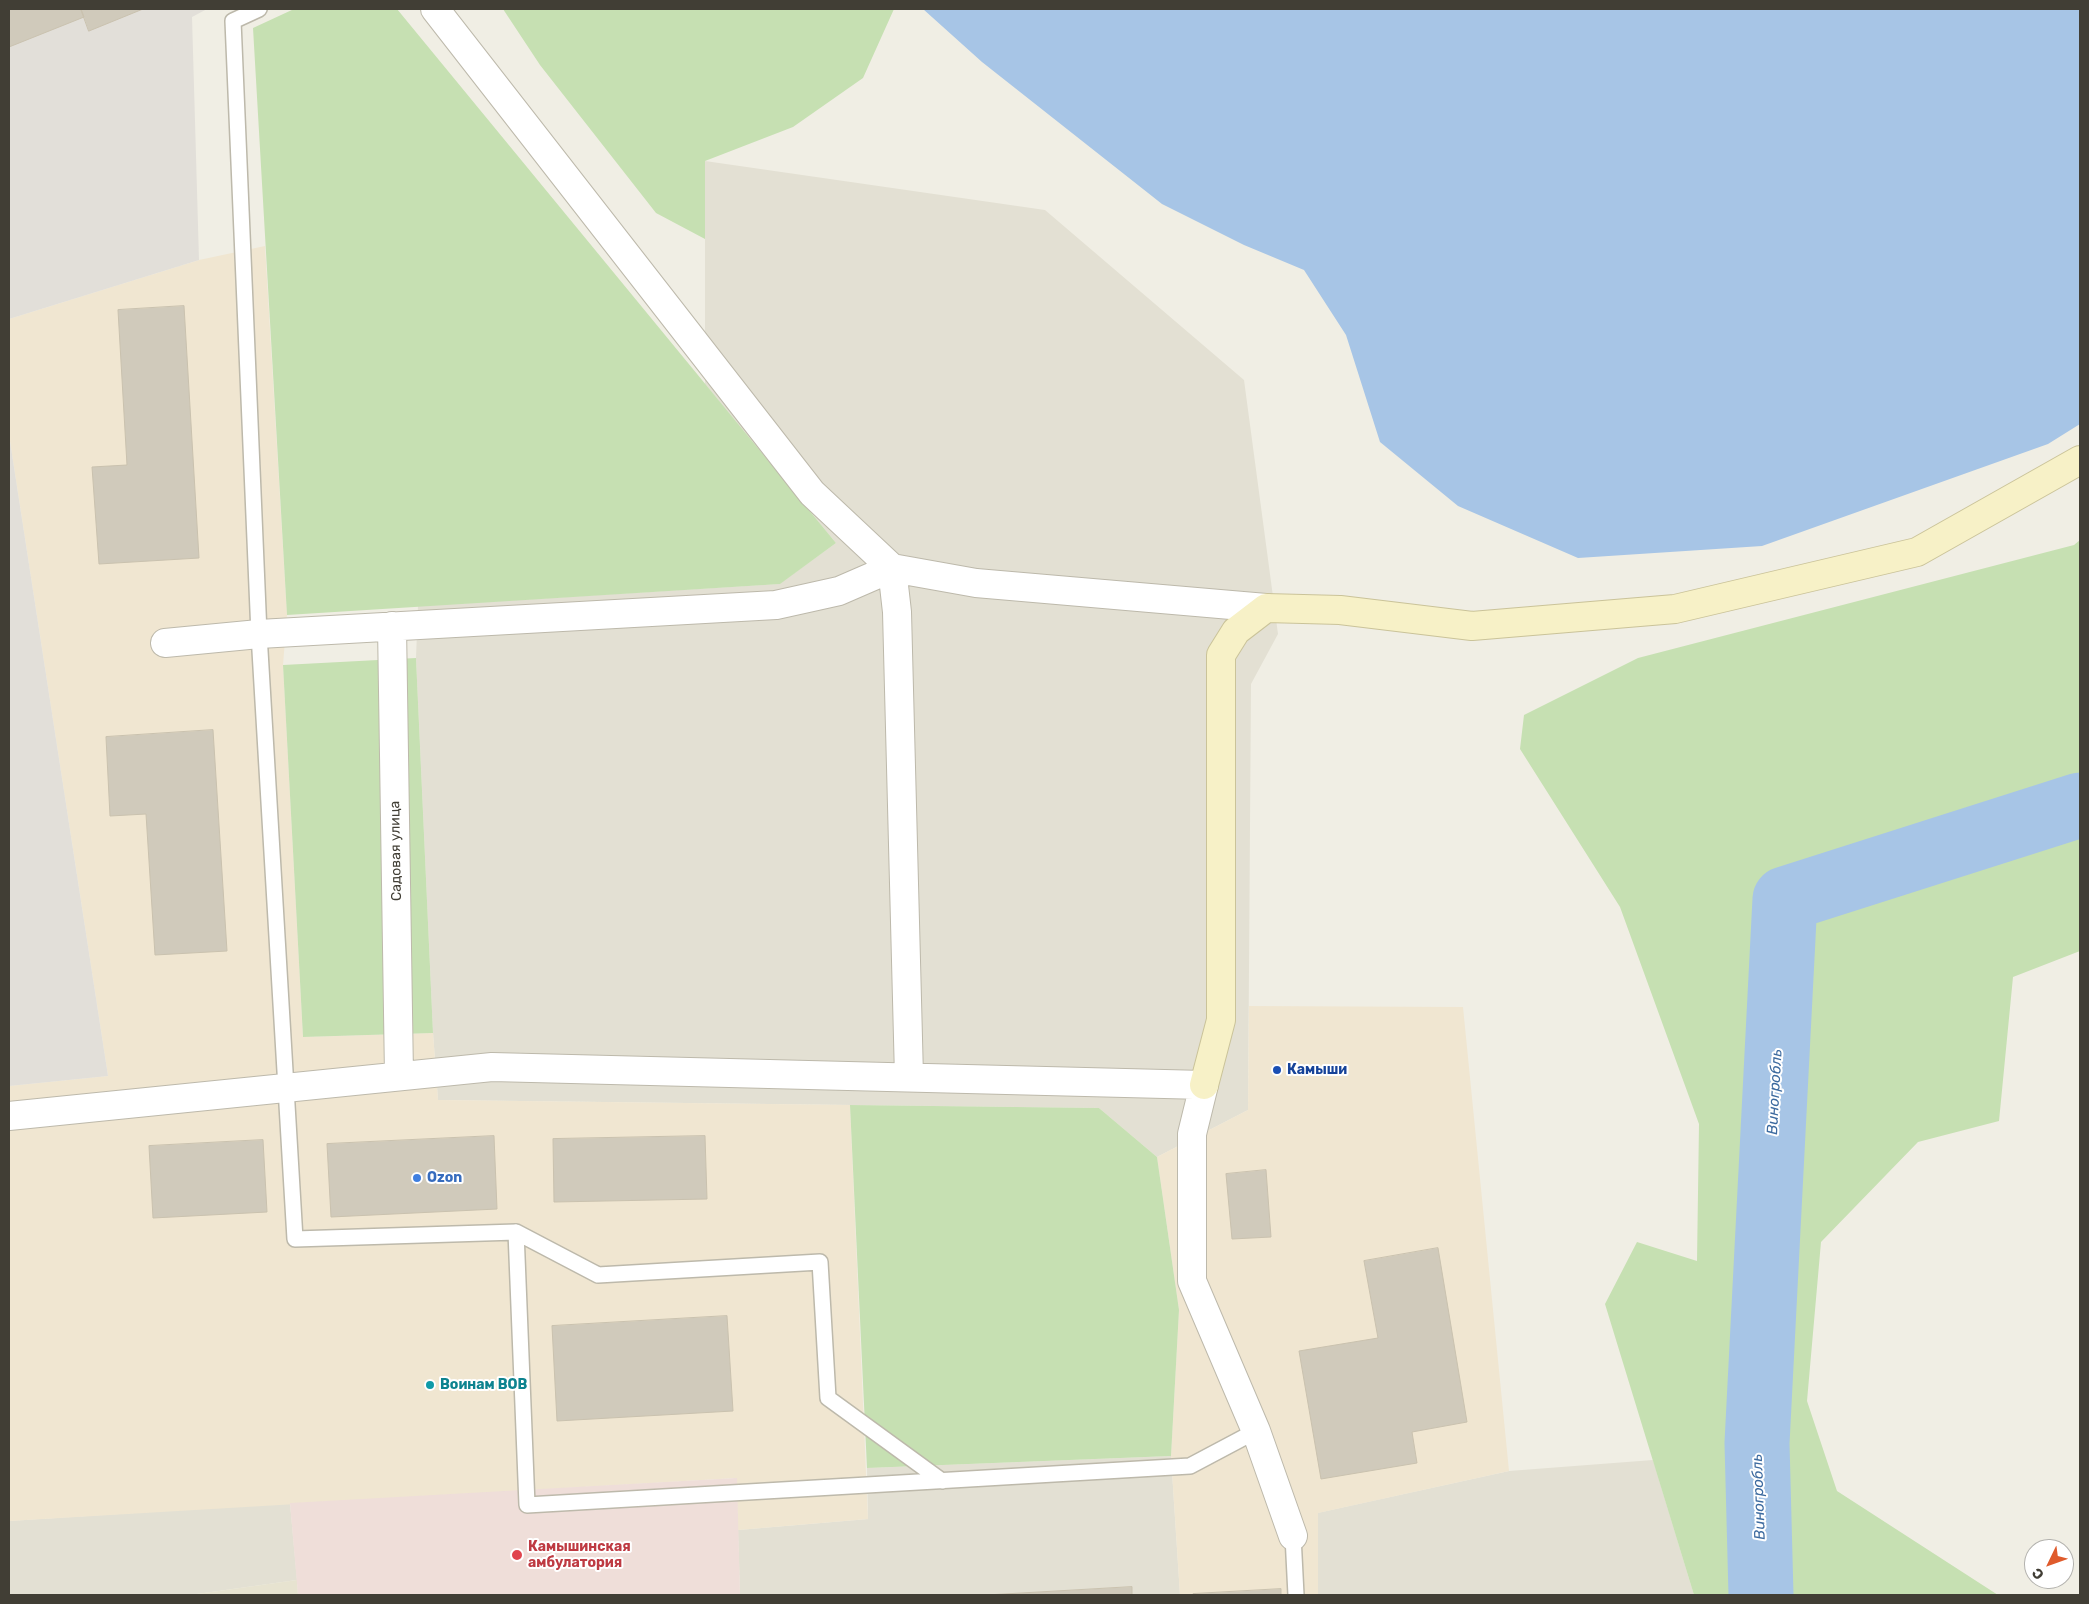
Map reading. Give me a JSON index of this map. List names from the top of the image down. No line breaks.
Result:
{"streets":{"street":["Садовая улица"]},"water":["Виногробль"],"places":["Камыши","Ozon","Воинам ВОВ","Камышинская амбулатория"],"north":"bottom left"}
